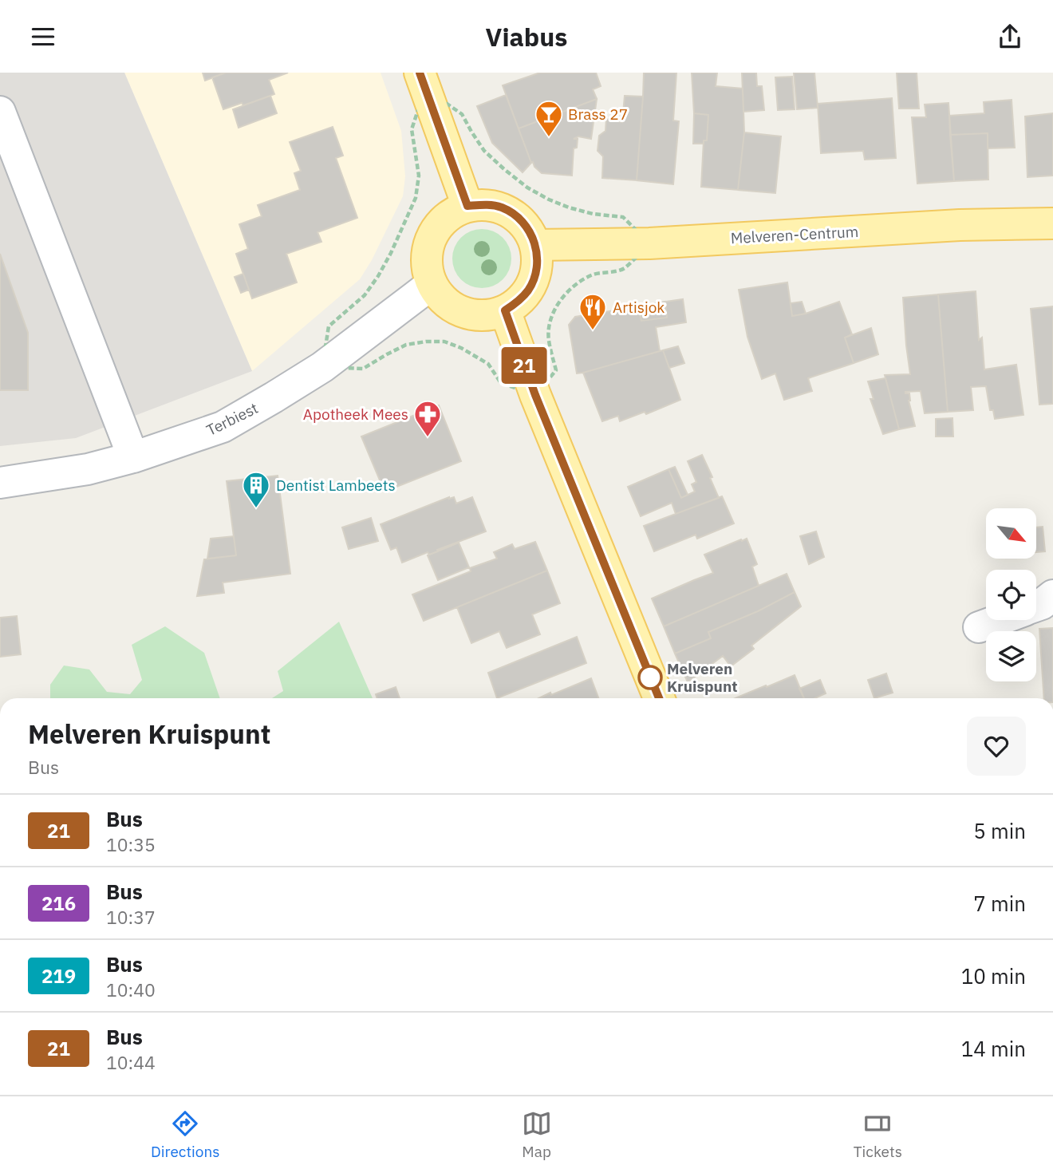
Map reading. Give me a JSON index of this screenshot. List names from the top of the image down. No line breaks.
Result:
{"streets":{"main road":["Melveren-Centrum"],"street":["Terbiest"]},"crossings":[["Melveren-Centrum","Terbiest"]],"places":{"bar":["Brass 27"],"restaurant":["Artisjok"],"pharmacy":["Apotheek Mees"],"building":["Dentist Lambeets"],"other":["Melveren Kruispunt"]},"lines":["bus line 21"],"north":"bottom right","page":{"header":"Viabus","on_map":"21","heading":["Melveren Kruispunt","Bus"],"list":[{"mark":"21","name":"Bus","note":"10:35","value":"5 min"},{"mark":"216","name":"Bus","note":"10:37","value":"7 min"},{"mark":"219","name":"Bus","note":"10:40","value":"10 min"},{"mark":"21","name":"Bus","note":"10:44","value":"14 min"}],"tabs":["Directions","Map","Tickets"]}}
